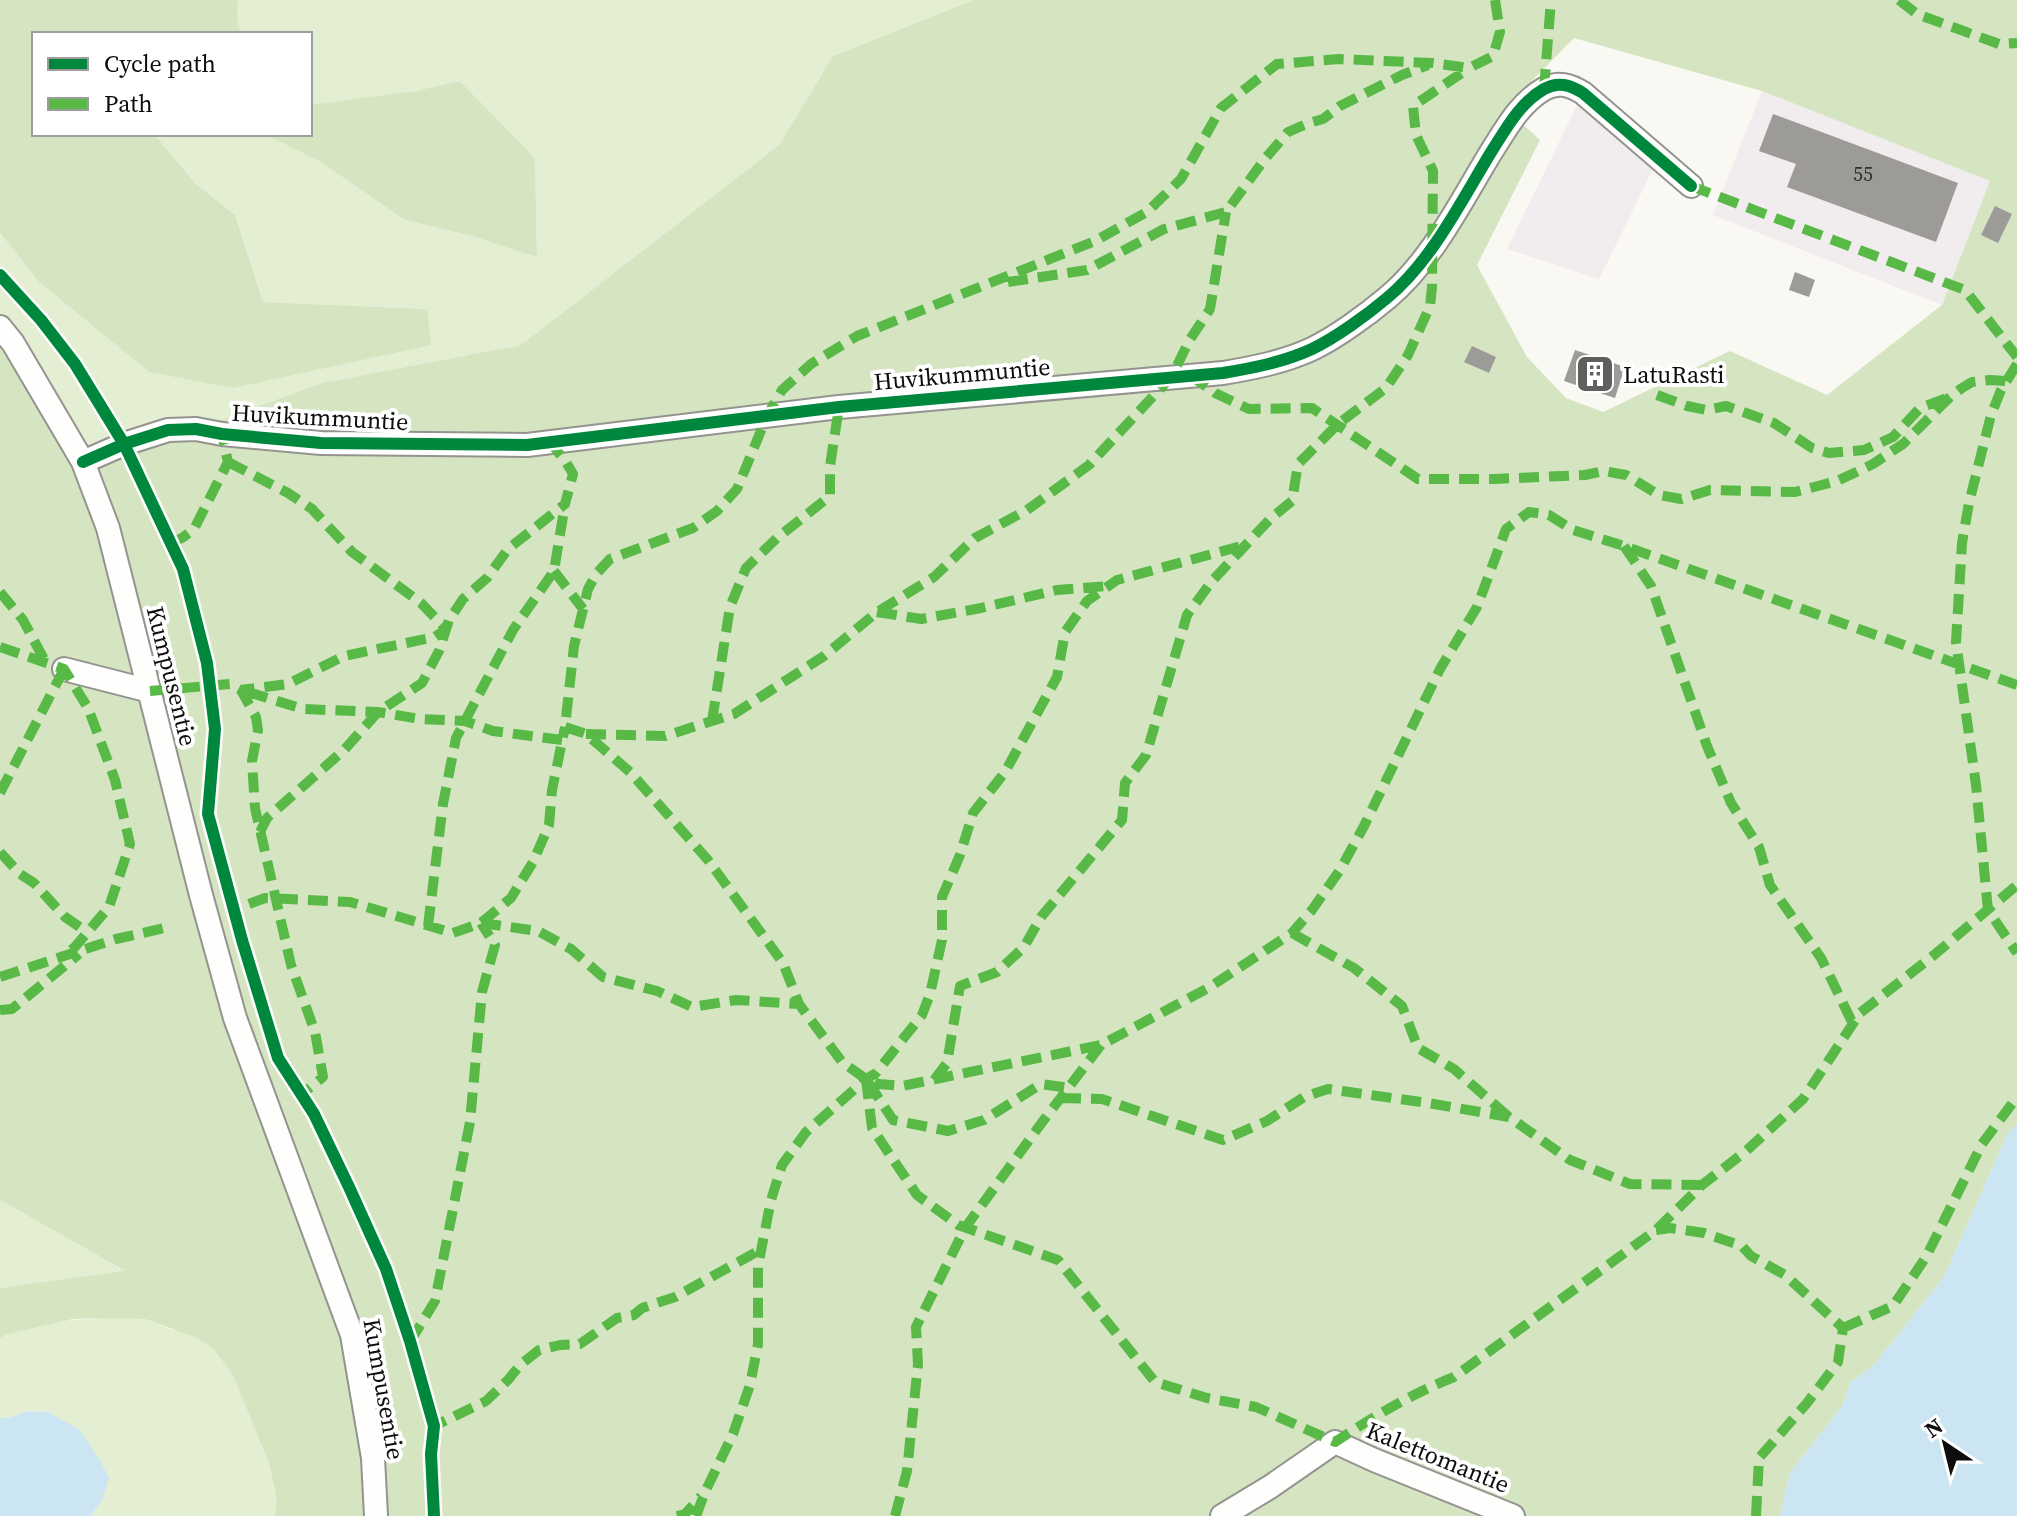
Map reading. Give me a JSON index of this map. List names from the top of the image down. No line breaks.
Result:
{"streets":{"street":["Huvikummuntie","Kumpusentie","Kalettomantie"]},"crossings":[["Huvikummuntie","Kumpusentie"]],"places":{"building":["LatuRasti"]},"house_numbers":["55"],"legend":["Cycle path","Path"],"north":"top left"}
